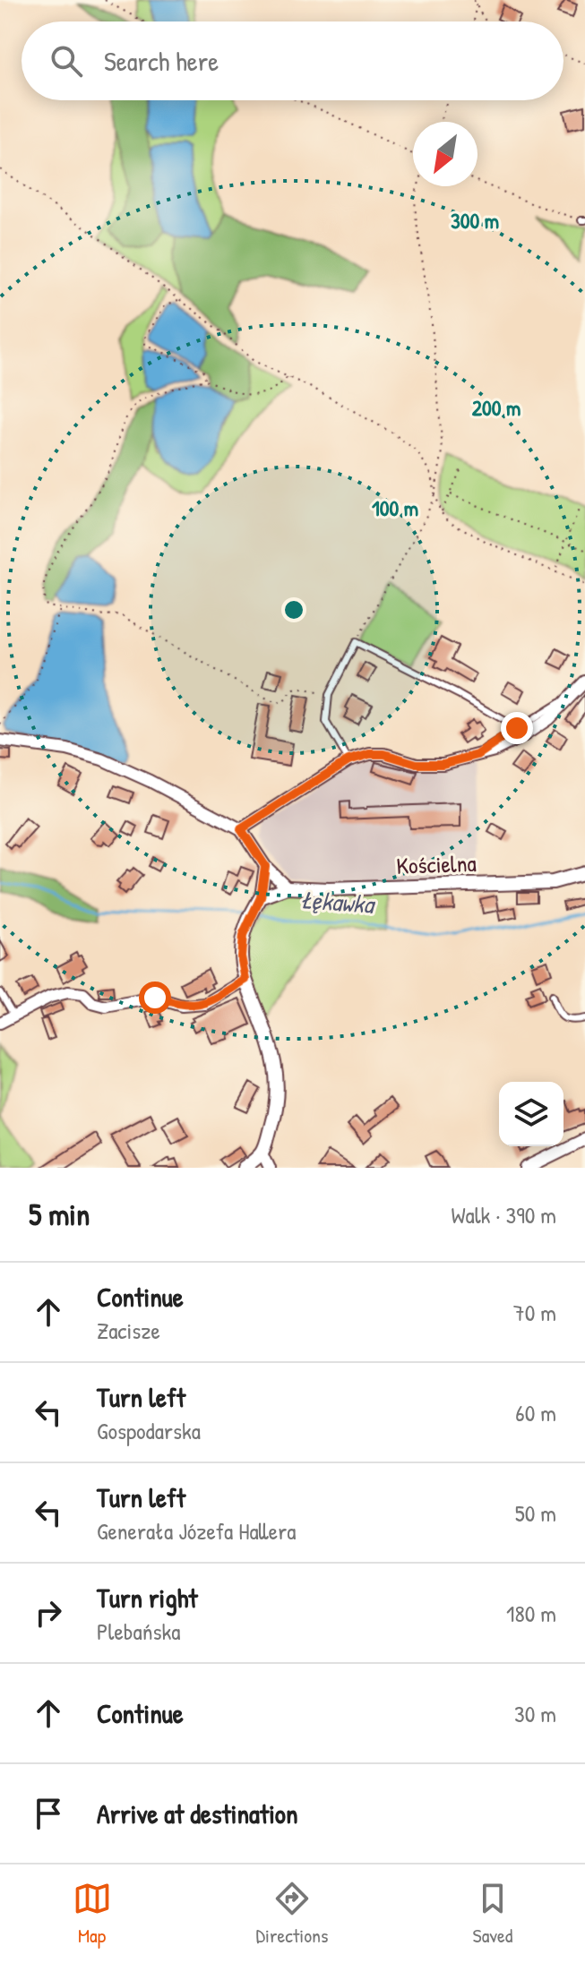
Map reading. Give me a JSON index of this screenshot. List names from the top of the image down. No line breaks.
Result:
{"streets":{"street":["Kościelna"]},"water":["Łękawka"],"north":"bottom left","page":{"search":"Search here","heading":["5 min","Walk · 390 m"],"list":[["Continue","Zacisze","70 m"],["Turn left","Gospodarska","60 m"],["Turn left","Generała Józefa Hallera","50 m"],["Turn right","Plebańska","180 m"],["Continue","30 m"],"Arrive at destination"],"nav":["Map","Directions","Saved"]},"rings":["300 m","200 m","100 m"]}
